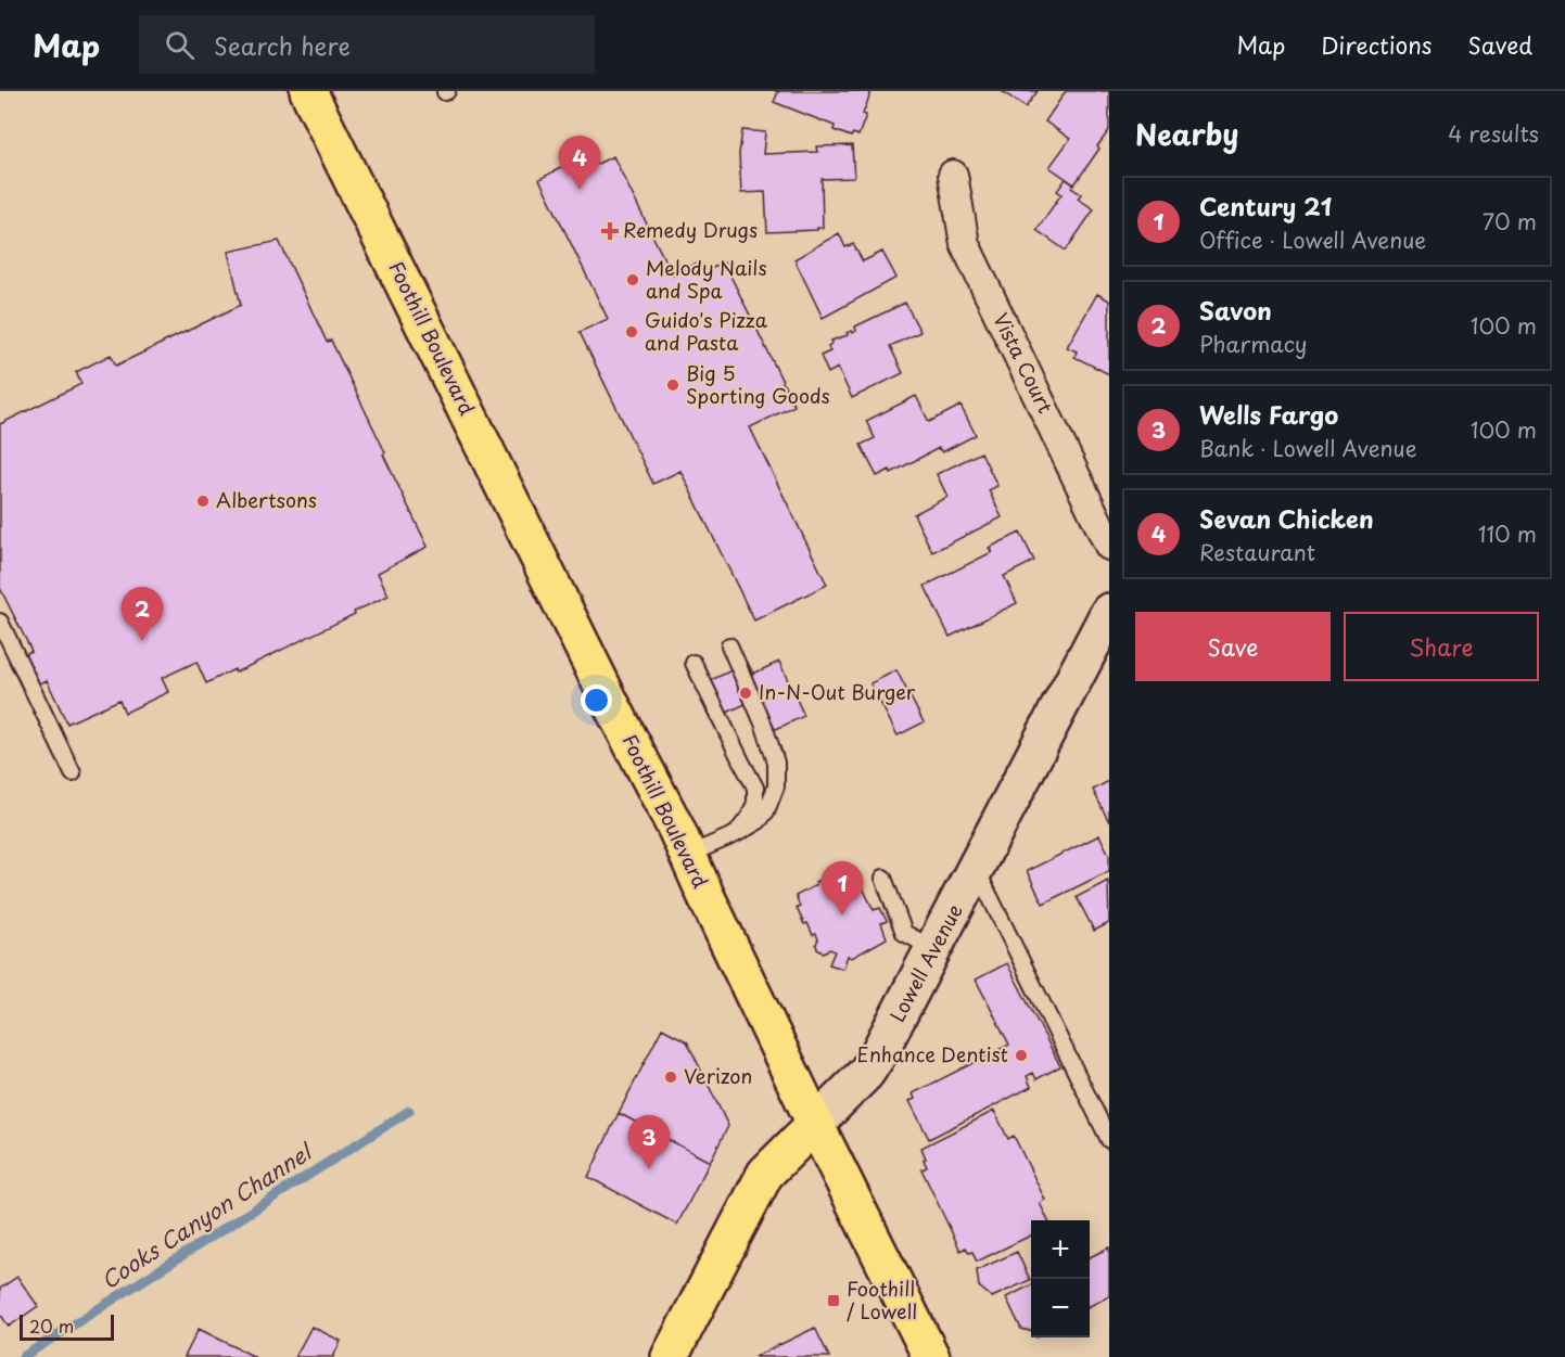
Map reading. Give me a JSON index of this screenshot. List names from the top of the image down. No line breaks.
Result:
{"streets":{"main road":["Foothill Boulevard","Lowell Avenue"],"street":["Vista Court"]},"crossings":[["Foothill Boulevard","Lowell Avenue"]],"water":["Cooks Canyon Channel"],"places":{"health":["Remedy Drugs"],"other":["Melody Nails and Spa","Guido's Pizza and Pasta","Big 5 Sporting Goods","Albertsons","In-N-Out Burger","Enhance Dentist","Verizon"],"transit":["Foothill / Lowell"]},"scale_bar":"20 m","page":{"header":"Map","search":"Search here","nav":["Map","Directions","Saved"],"heading":["Nearby","4 results"],"pins":["4","2","1","3"],"list":[{"mark":"1","name":"Century 21","note":"Office · Lowell Avenue","value":"70 m"},{"mark":"2","name":"Savon","note":"Pharmacy","value":"100 m"},{"mark":"3","name":"Wells Fargo","note":"Bank · Lowell Avenue","value":"100 m"},{"mark":"4","name":"Sevan Chicken","note":"Restaurant","value":"110 m"}],"buttons":["Save","Share"],"map_buttons":["+","−"],"scale":"20 m"}}
